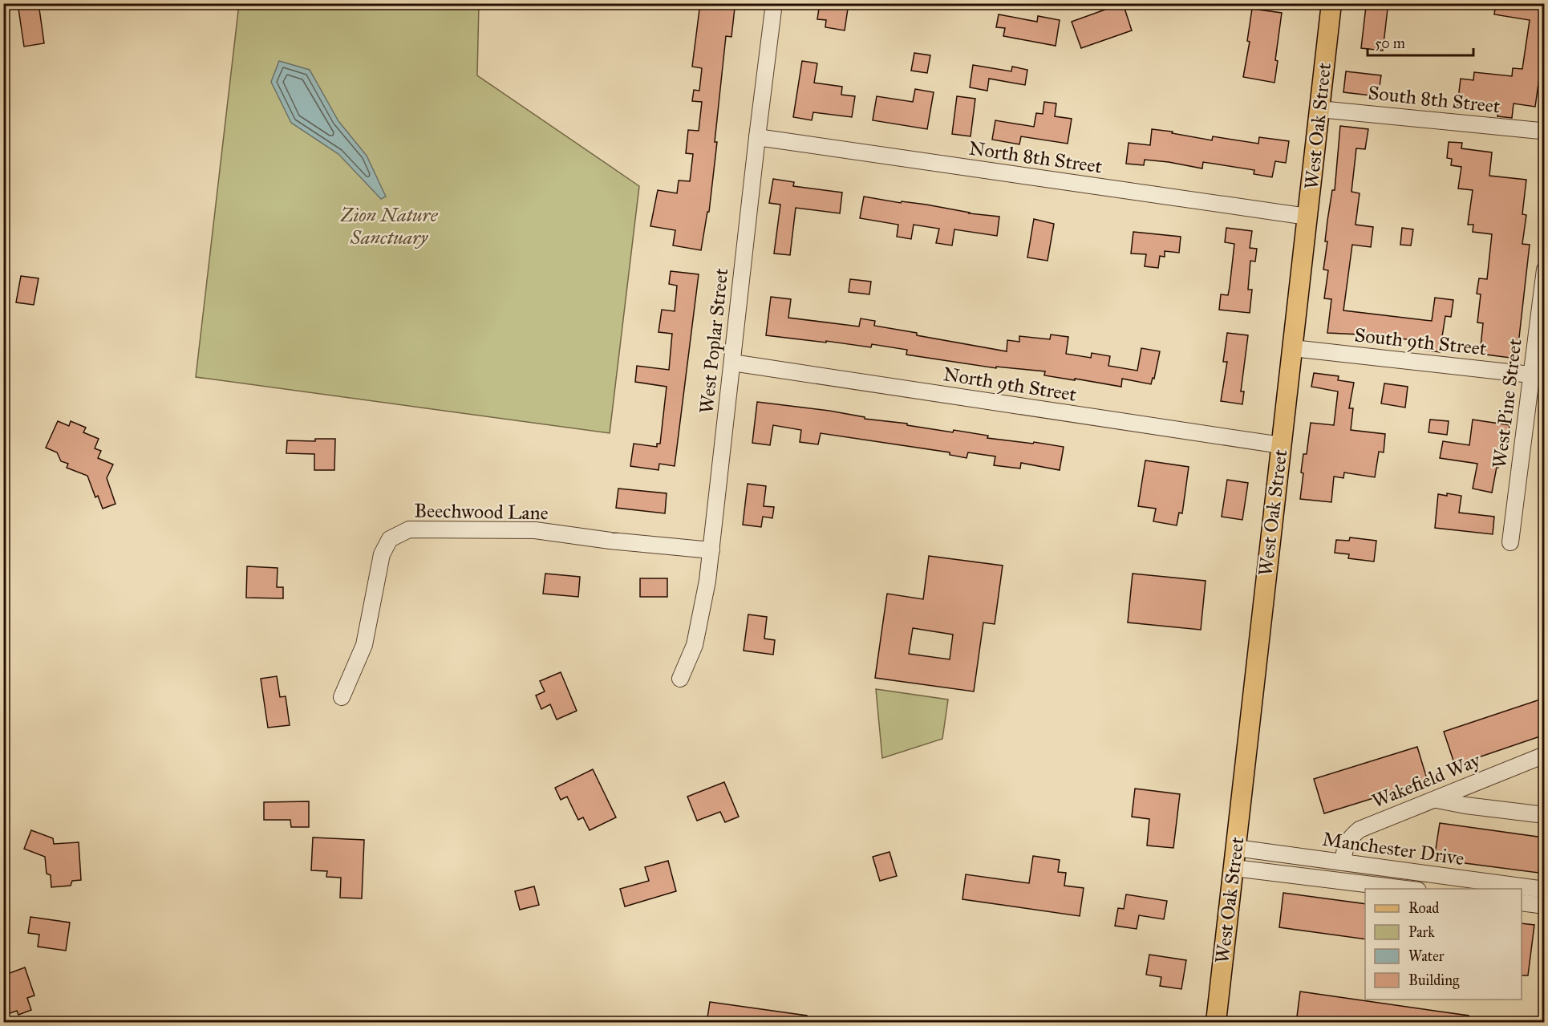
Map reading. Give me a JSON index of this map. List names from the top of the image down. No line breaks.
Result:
{"streets":{"main road":["West Oak Street"],"street":["South 8th Street","North 8th Street","West Poplar Street","South 9th Street","North 9th Street","West Pine Street","Beechwood Lane","Wakefield Way","Manchester Drive"]},"crossings":[["South 8th Street","West Oak Street"],["West Oak Street","North 8th Street"],["West Oak Street","South 9th Street"],["West Oak Street","North 9th Street"],["West Oak Street","Manchester Drive"],["North 8th Street","West Poplar Street"],["West Poplar Street","North 9th Street"],["West Poplar Street","Beechwood Lane"],["South 9th Street","West Pine Street"],["Wakefield Way","Manchester Drive"]],"parks":["Zion Nature Sanctuary"],"legend":["Road","Park","Water","Building"],"scale_bar":"50 m"}
